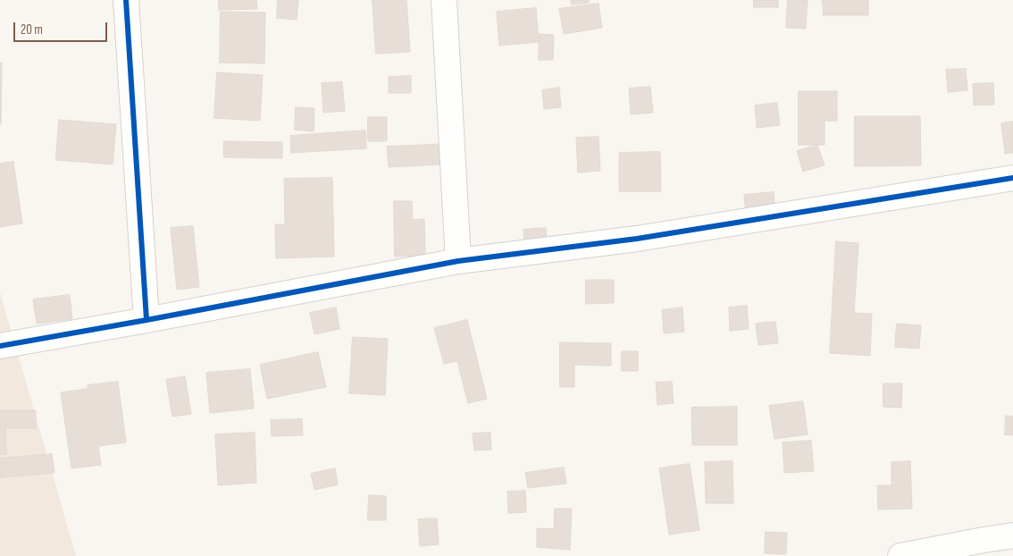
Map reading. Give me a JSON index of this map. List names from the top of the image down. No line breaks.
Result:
{"scale_bar":"20 m"}
